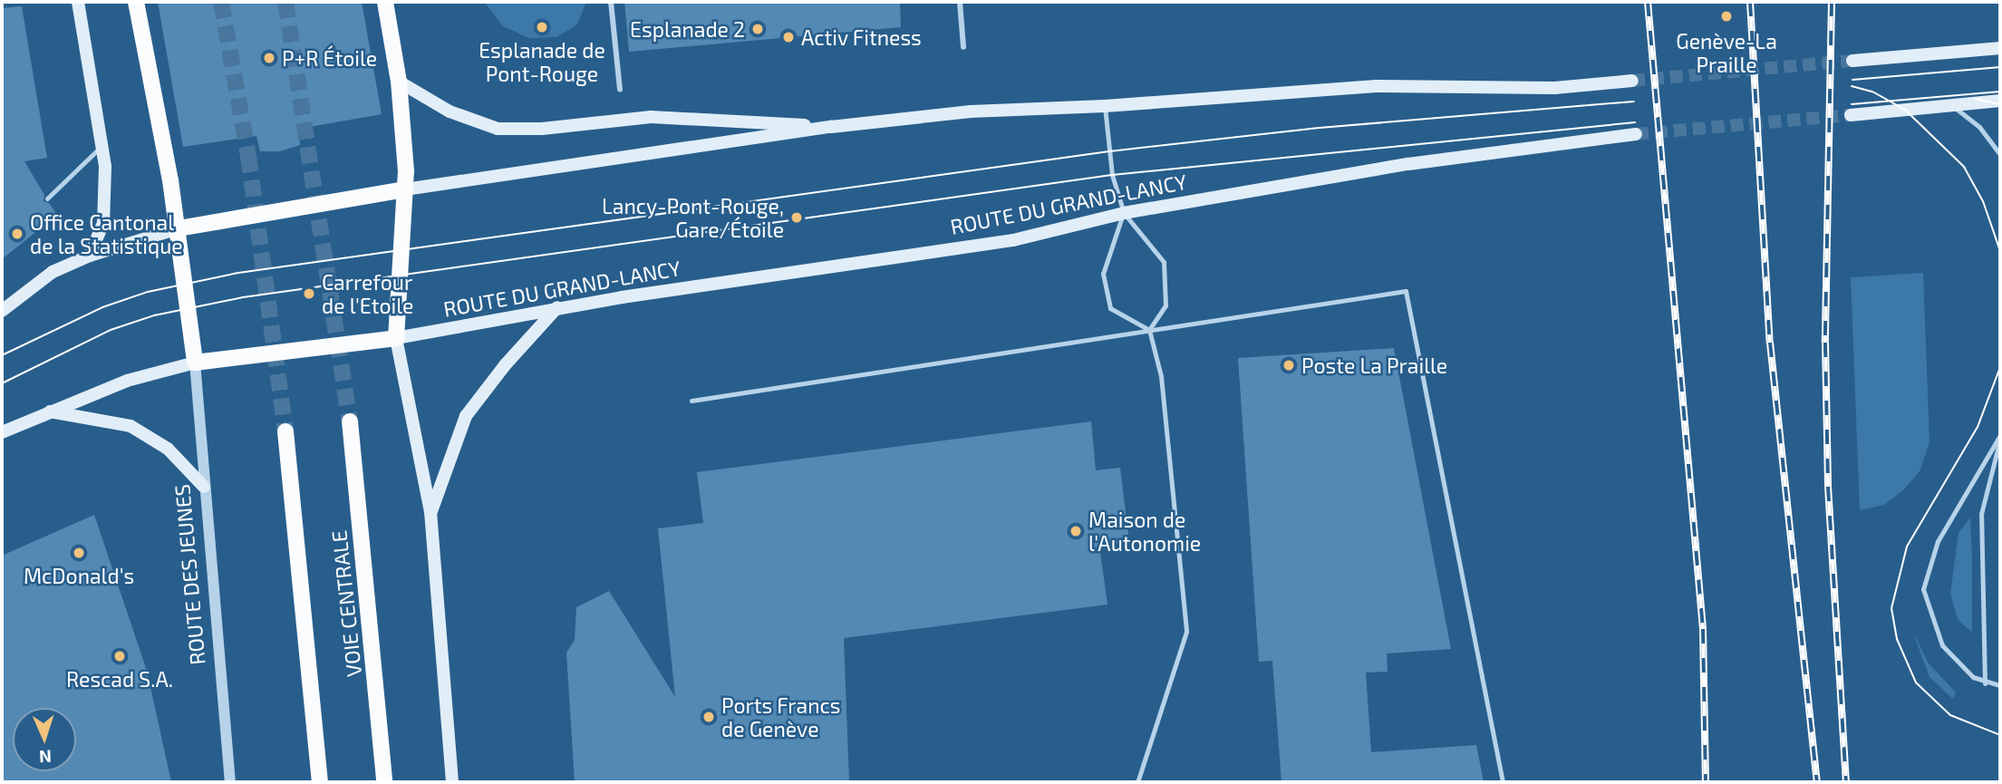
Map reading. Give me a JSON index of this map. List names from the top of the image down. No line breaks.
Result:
{"streets":{"main road":["ROUTE DU GRAND-LANCY","VOIE CENTRALE"],"street":["ROUTE DES JEUNES"]},"places":["Genève-La Praille","Esplanade de Pont-Rouge","Esplanade 2","Activ Fitness","P+R Étoile","Lancy-Pont-Rouge, Gare/Étoile","Office Cantonal de la Statistique","Carrefour de l'Etoile","Poste La Praille","Maison de l'Autonomie","McDonald's","Rescad S.A.","Ports Francs de Genève"],"north":"bottom"}
